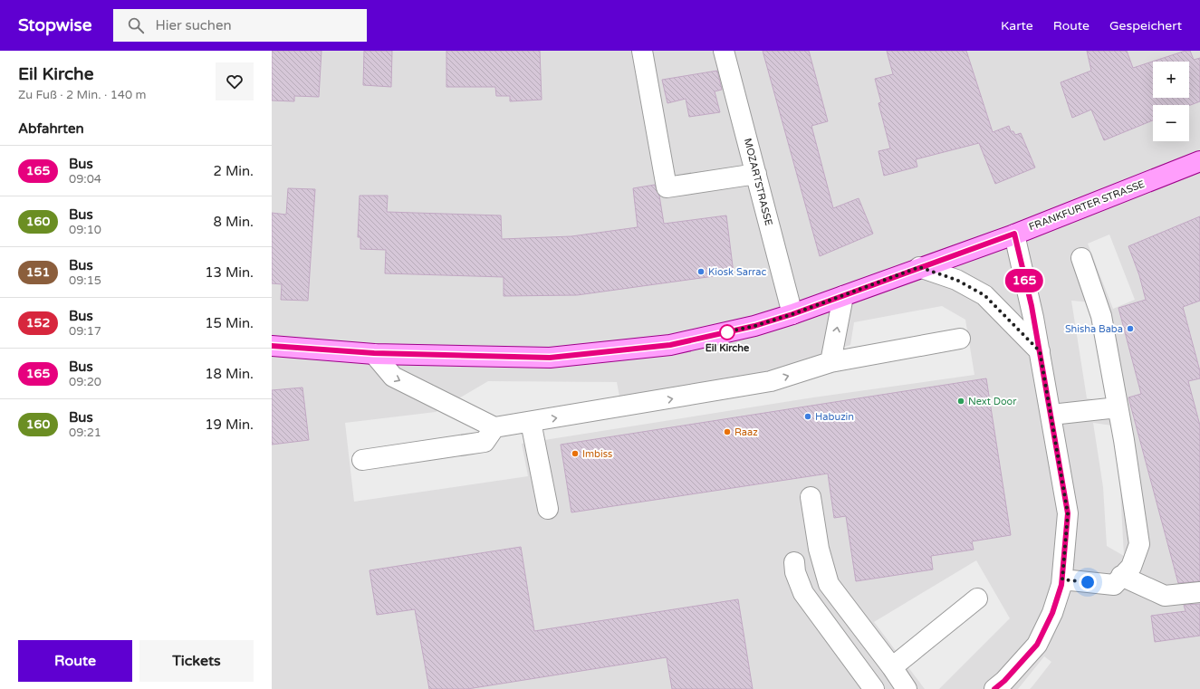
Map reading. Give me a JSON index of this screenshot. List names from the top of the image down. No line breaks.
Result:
{"streets":{"main road":["FRANKFURTER STRASSE"],"street":["MOZARTSTRASSE"]},"crossings":[["MOZARTSTRASSE","FRANKFURTER STRASSE"]],"places":["Kiosk Sarrac","Shisha Baba","Eil Kirche","Next Door","Habuzin","Raaz","Imbiss"],"lines":["bus line 165"],"page":{"header":"Stopwise","search":"Hier suchen","nav":["Karte","Route","Gespeichert"],"heading":[["Eil Kirche","Zu Fuß · 2 Min. · 140 m"],"Abfahrten"],"on_map":"165","map_buttons":["+","−"],"list":[{"mark":"165","name":"Bus","note":"09:04","value":"2 Min."},{"mark":"160","name":"Bus","note":"09:10","value":"8 Min."},{"mark":"151","name":"Bus","note":"09:15","value":"13 Min."},{"mark":"152","name":"Bus","note":"09:17","value":"15 Min."},{"mark":"165","name":"Bus","note":"09:20","value":"18 Min."},{"mark":"160","name":"Bus","note":"09:21","value":"19 Min."}],"buttons":["Route","Tickets"]}}
